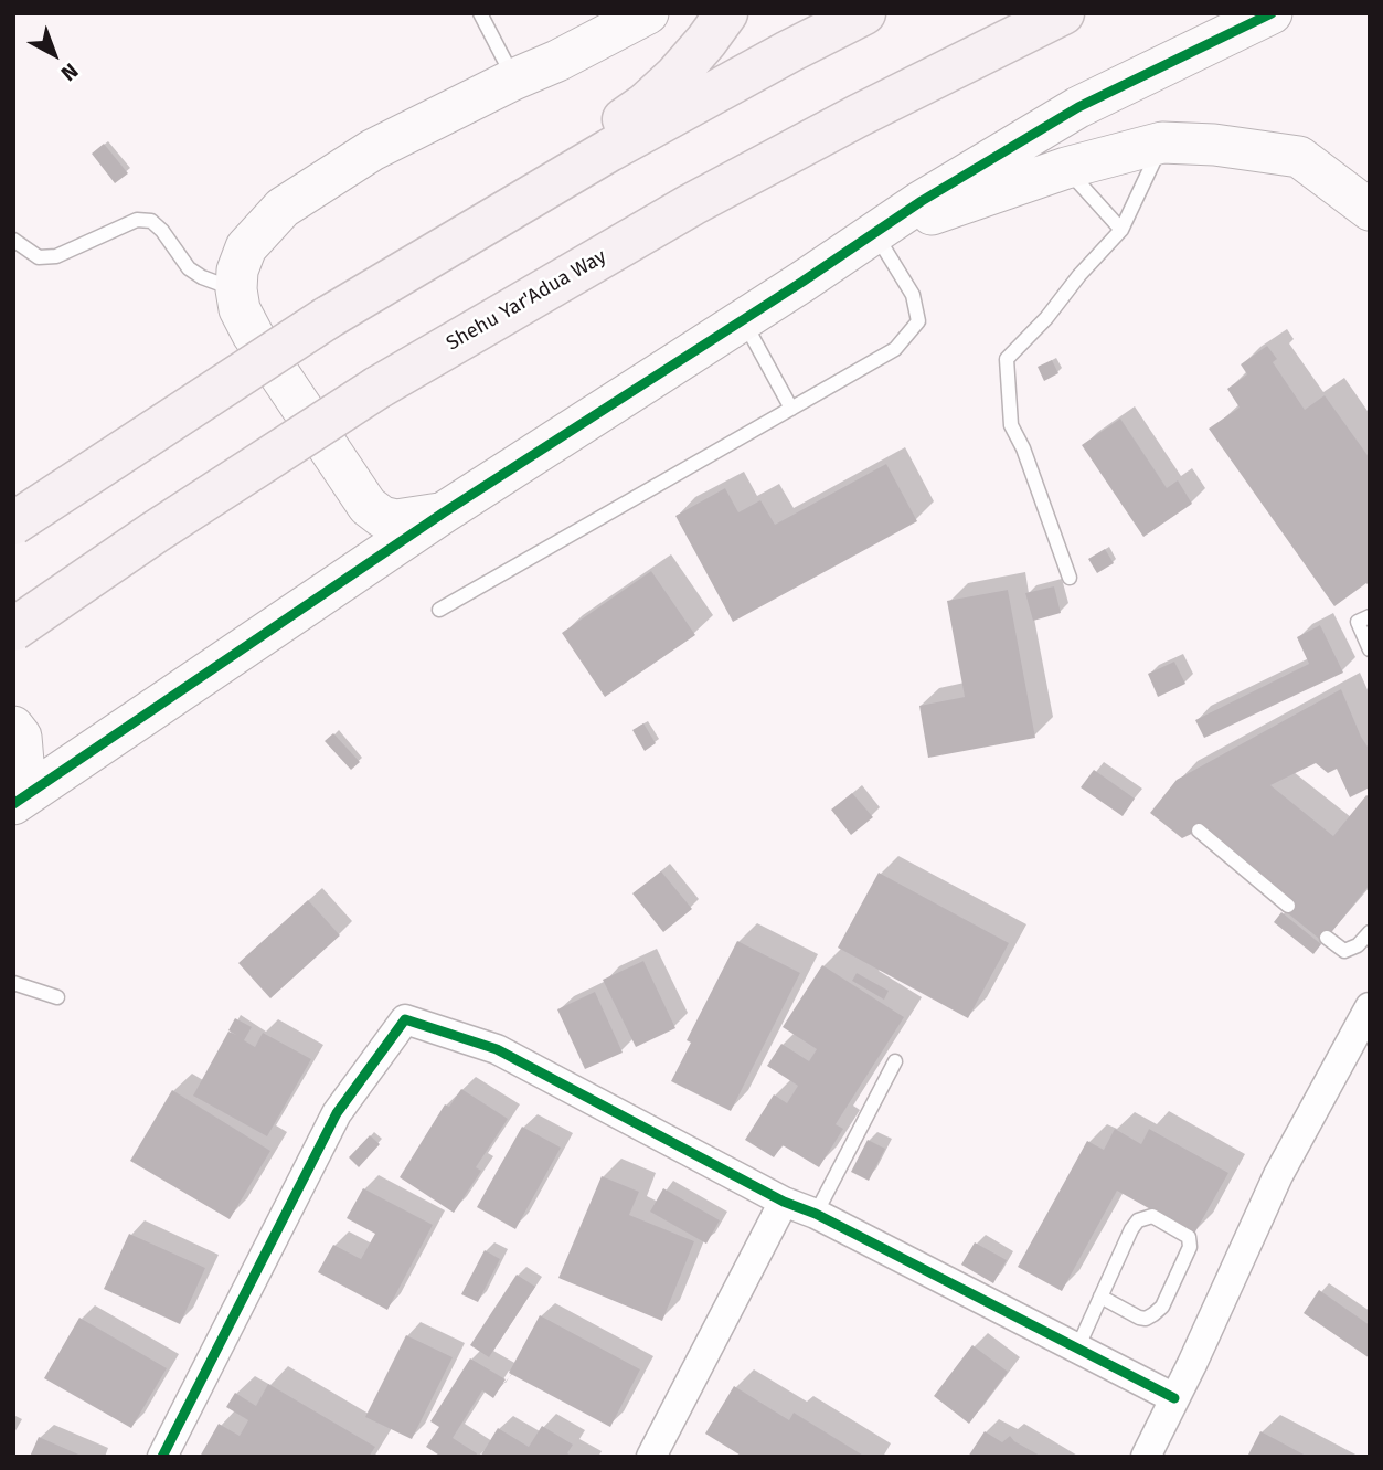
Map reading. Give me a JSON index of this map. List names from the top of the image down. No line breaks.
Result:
{"streets":{"highway":["Shehu Yar'Adua Way"]},"north":"bottom right"}
